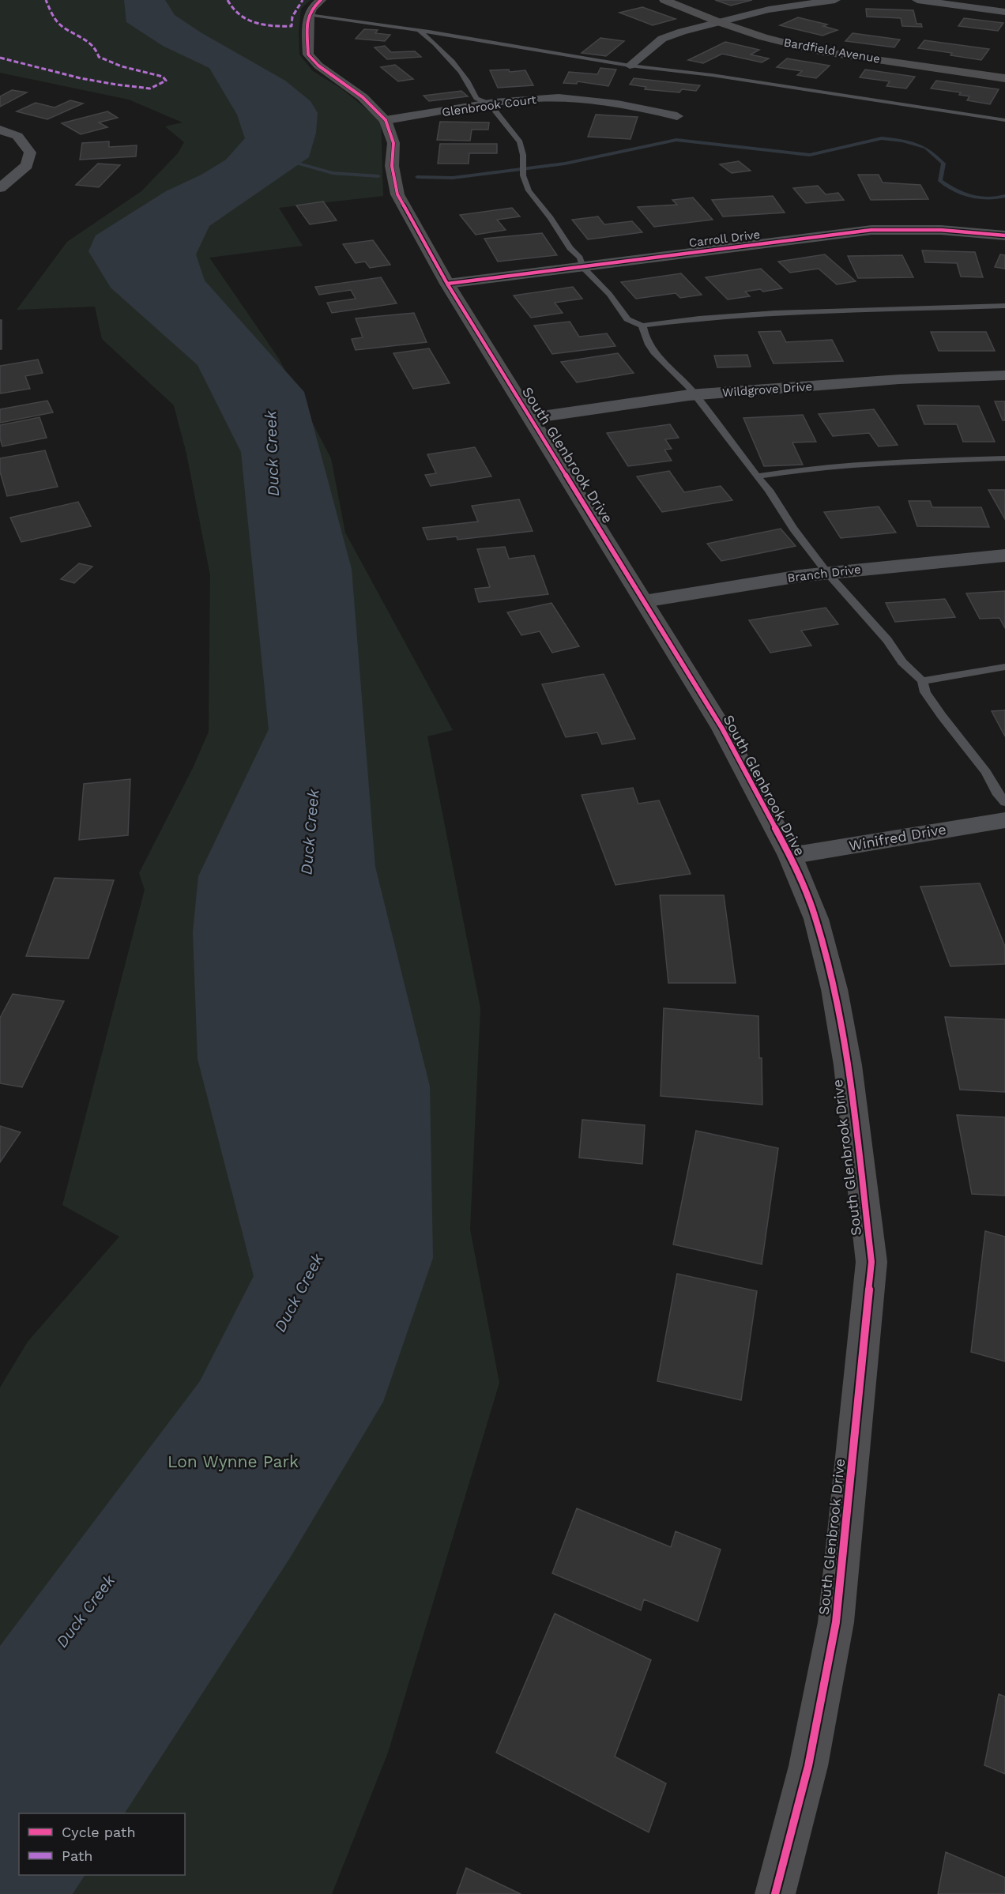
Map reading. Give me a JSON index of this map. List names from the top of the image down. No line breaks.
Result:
{"streets":{"street":["Bardfield Avenue","Glenbrook Court","Carroll Drive","Wildgrove Drive","South Glenbrook Drive","Branch Drive","Winifred Drive"]},"crossings":[["Glenbrook Court","South Glenbrook Drive"],["Carroll Drive","South Glenbrook Drive"],["Wildgrove Drive","South Glenbrook Drive"],["South Glenbrook Drive","Branch Drive"],["South Glenbrook Drive","Winifred Drive"]],"water":["Duck Creek"],"parks":["Lon Wynne Park"],"legend":["Cycle path","Path"]}
